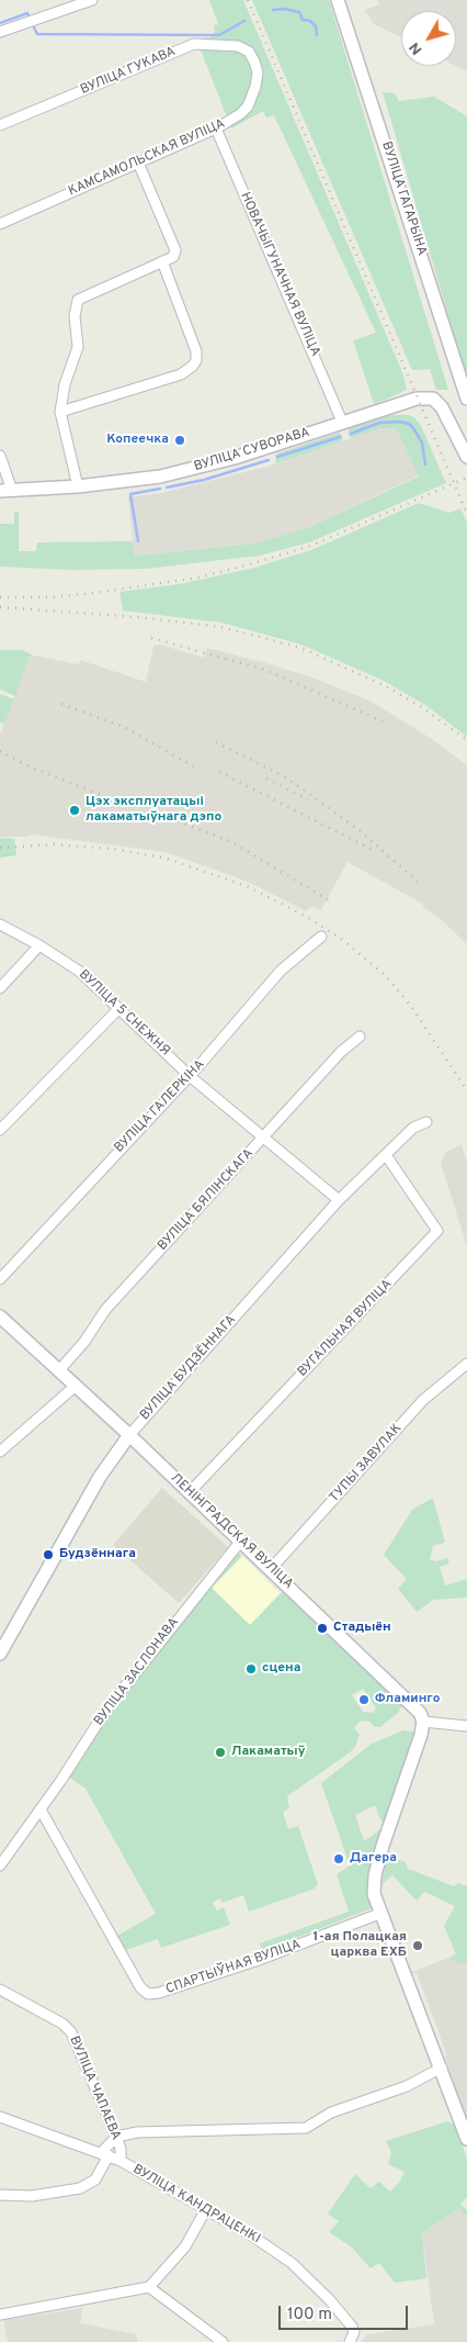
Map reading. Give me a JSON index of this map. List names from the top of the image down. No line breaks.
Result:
{"streets":{"street":["ВУЛІЦА ГУКАВА","КАМСАМОЛЬСКАЯ ВУЛІЦА","ВУЛІЦА ГАГАРЫНА","НОВАЧЫГУНАЧНАЯ ВУЛІЦА","ВУЛІЦА СУВОРАВА","ВУЛІЦА 5 СНЕЖНЯ","ВУЛІЦА ГАЛЕРКІНА","ВУЛІЦА БЯЛІНСКАГА","ВУГАЛЬНАЯ ВУЛІЦА","ВУЛІЦА БУДЗЁННАГА","ТУПЫ ЗАВУЛАК","ЛЕНІНГРАДСКАЯ ВУЛІЦА","ВУЛІЦА ЗАСЛОНАВА","СПАРТЫЎНАЯ ВУЛІЦА","ВУЛІЦА ЧАПАЕВА","ВУЛІЦА КАНДРАЦЕНКІ"]},"crossings":[["ВУЛІЦА ГУКАВА","КАМСАМОЛЬСКАЯ ВУЛІЦА"],["КАМСАМОЛЬСКАЯ ВУЛІЦА","НОВАЧЫГУНАЧНАЯ ВУЛІЦА"],["НОВАЧЫГУНАЧНАЯ ВУЛІЦА","ВУЛІЦА СУВОРАВА"],["ВУЛІЦА 5 СНЕЖНЯ","ВУЛІЦА ГАЛЕРКІНА"],["ВУЛІЦА 5 СНЕЖНЯ","ВУЛІЦА БЯЛІНСКАГА"],["ВУЛІЦА 5 СНЕЖНЯ","ВУЛІЦА БУДЗЁННАГА"],["ВУЛІЦА БЯЛІНСКАГА","ЛЕНІНГРАДСКАЯ ВУЛІЦА"],["ВУГАЛЬНАЯ ВУЛІЦА","ВУЛІЦА БУДЗЁННАГА"],["ВУГАЛЬНАЯ ВУЛІЦА","ЛЕНІНГРАДСКАЯ ВУЛІЦА"],["ВУЛІЦА БУДЗЁННАГА","ЛЕНІНГРАДСКАЯ ВУЛІЦА"],["ТУПЫ ЗАВУЛАК","ЛЕНІНГРАДСКАЯ ВУЛІЦА"],["ЛЕНІНГРАДСКАЯ ВУЛІЦА","ВУЛІЦА ЗАСЛОНАВА"],["ВУЛІЦА ЗАСЛОНАВА","СПАРТЫЎНАЯ ВУЛІЦА"],["ВУЛІЦА ЧАПАЕВА","ВУЛІЦА КАНДРАЦЕНКІ"]],"places":["Копеечка","Цэх эксплуатацыі лакаматыўнага дэпо","Будзённага","Стадыён","сцена","Фламинго","Лакаматыў","Дагера","1-ая Полацкая царква ЕХБ"],"scale_bar":"100 m","north":"bottom left"}
